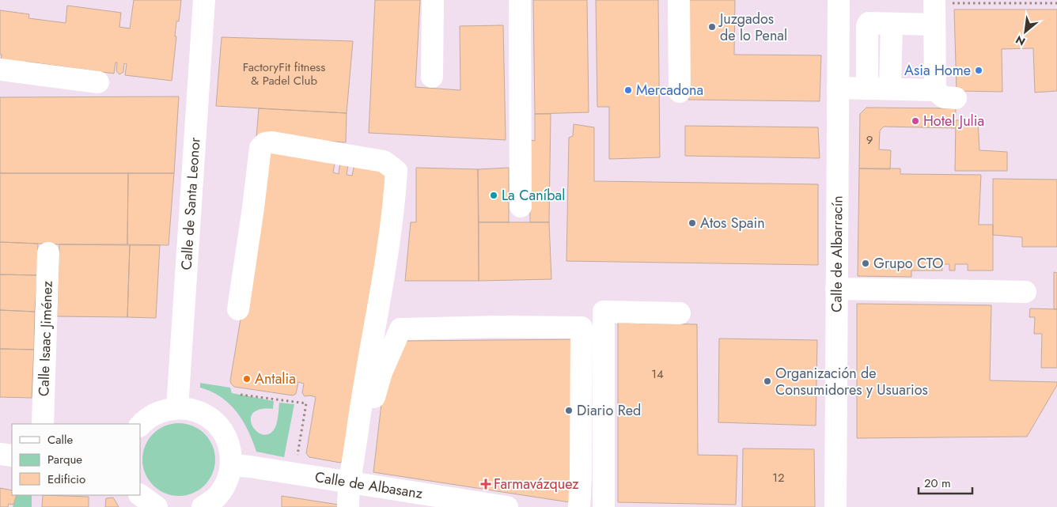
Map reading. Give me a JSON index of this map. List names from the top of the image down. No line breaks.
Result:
{"streets":{"street":["Calle de Santa Leonor","Calle de Albarracín","Calle Isaac Jiménez","Calle de Albasanz"]},"places":{"other":["Juzgados de lo Penal","Asia Home","Mercadona","Hotel Julia","La Caníbal","Atos Spain","Grupo CTO","Antalia","Organización de Consumidores y Usuarios","Diario Red"],"health":["Farmavázquez"]},"house_numbers":["FactoryFit fitness & Padel Club","9","14","12"],"legend":["Calle","Parque","Edificio"],"scale_bar":"20 m","north":"bottom left"}
